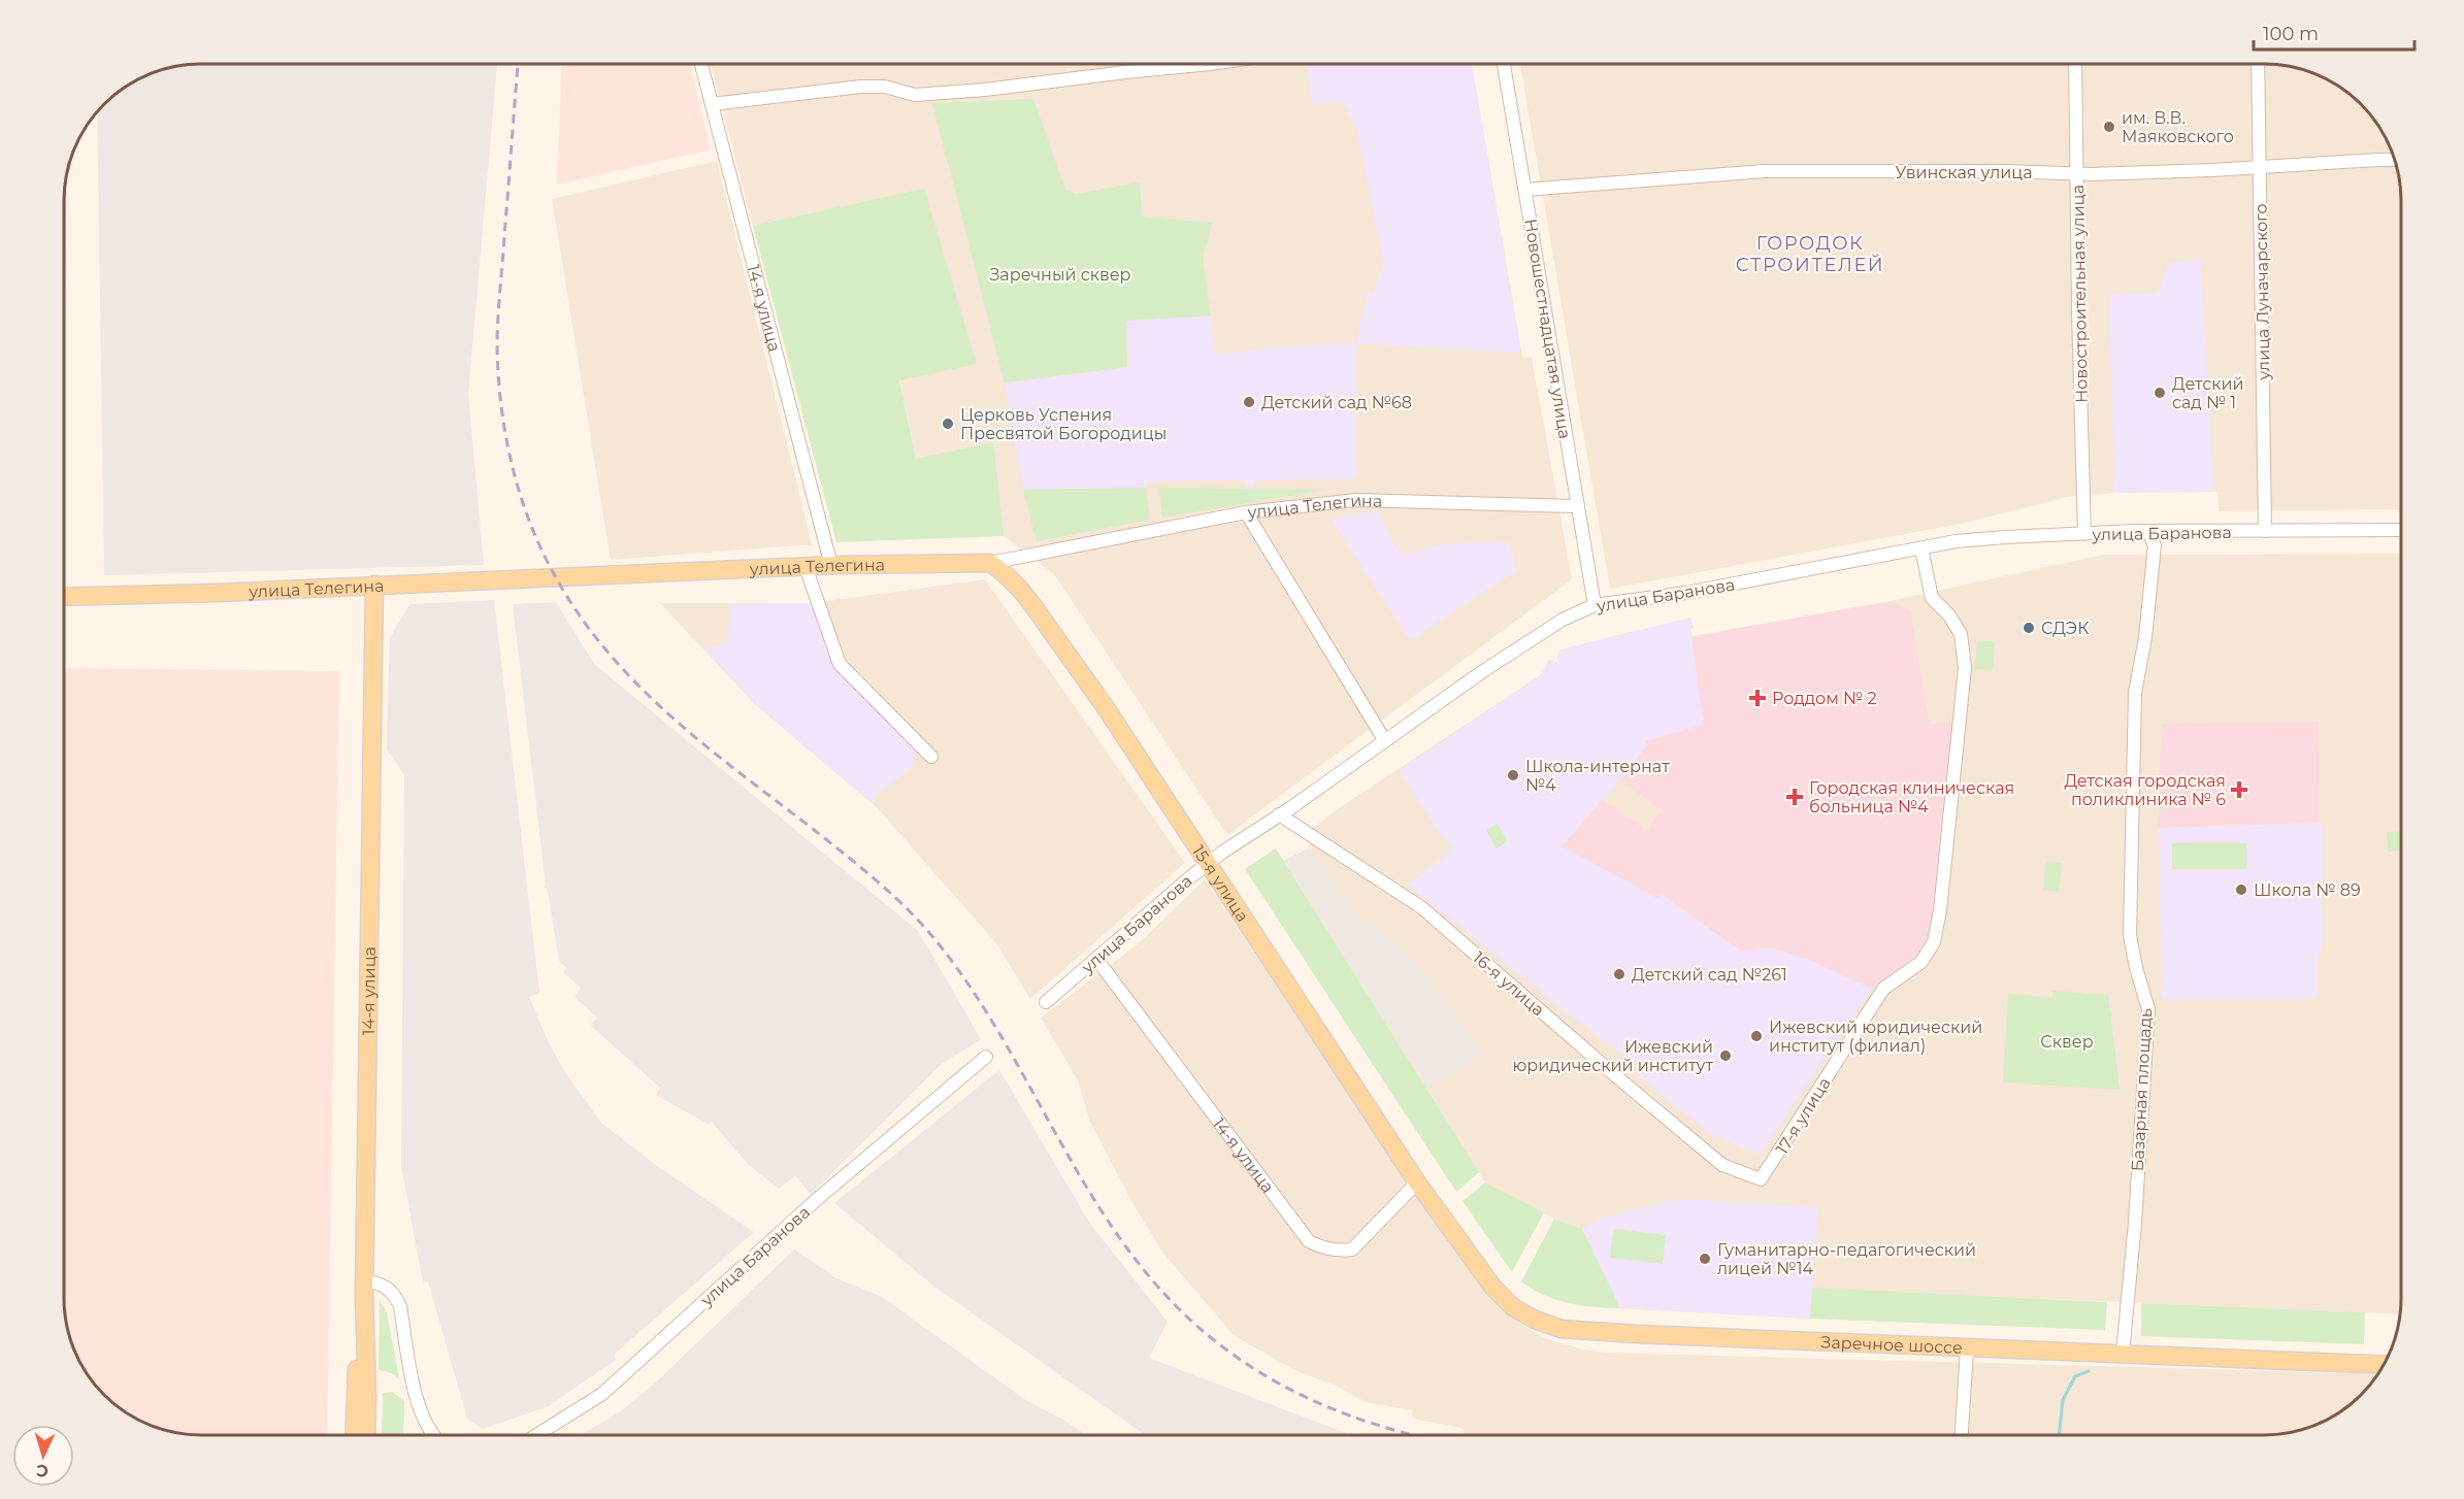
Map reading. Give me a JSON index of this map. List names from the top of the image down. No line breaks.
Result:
{"streets":{"main road":["14-я улица","улица Телегина","15-я улица","Заречное шоссе"],"street":["Увинская улица","улица Луначарского","Новостроительная улица","Новошестнадцатая улица","улица Баранова","16-я улица","Базарная площадь","17-я улица"]},"crossings":[["Увинская улица","улица Луначарского"],["Увинская улица","Новостроительная улица"],["Увинская улица","Новошестнадцатая улица"],["улица Луначарского","улица Баранова"],["Новостроительная улица","улица Баранова"],["14-я улица","улица Телегина"],["14-я улица","улица Баранова"],["14-я улица","15-я улица"],["Новошестнадцатая улица","улица Телегина"],["Новошестнадцатая улица","улица Баранова"],["улица Телегина","15-я улица"],["улица Баранова","15-я улица"],["улица Баранова","16-я улица"],["улица Баранова","Базарная площадь"],["улица Баранова","17-я улица"],["15-я улица","Заречное шоссе"],["16-я улица","17-я улица"],["Базарная площадь","Заречное шоссе"]],"districts":["ГОРОДОК СТРОИТЕЛЕЙ"],"parks":["Заречный сквер","Сквер"],"places":{"other":["им. В.В. Маяковского","Детский сад № 1","Детский сад №68","Церковь Успения Пресвятой Богородицы","СДЭК","Школа-интернат №4","Школа № 89","Детский сад №261","Ижевский юридический институт (филиал)","Ижевский юридический институт","Гуманитарно-педагогический лицей №14"],"health":["Роддом № 2","Детская городская поликлиника № 6","Городская клиническая больница №4"]},"scale_bar":"100 m","north":"bottom"}
